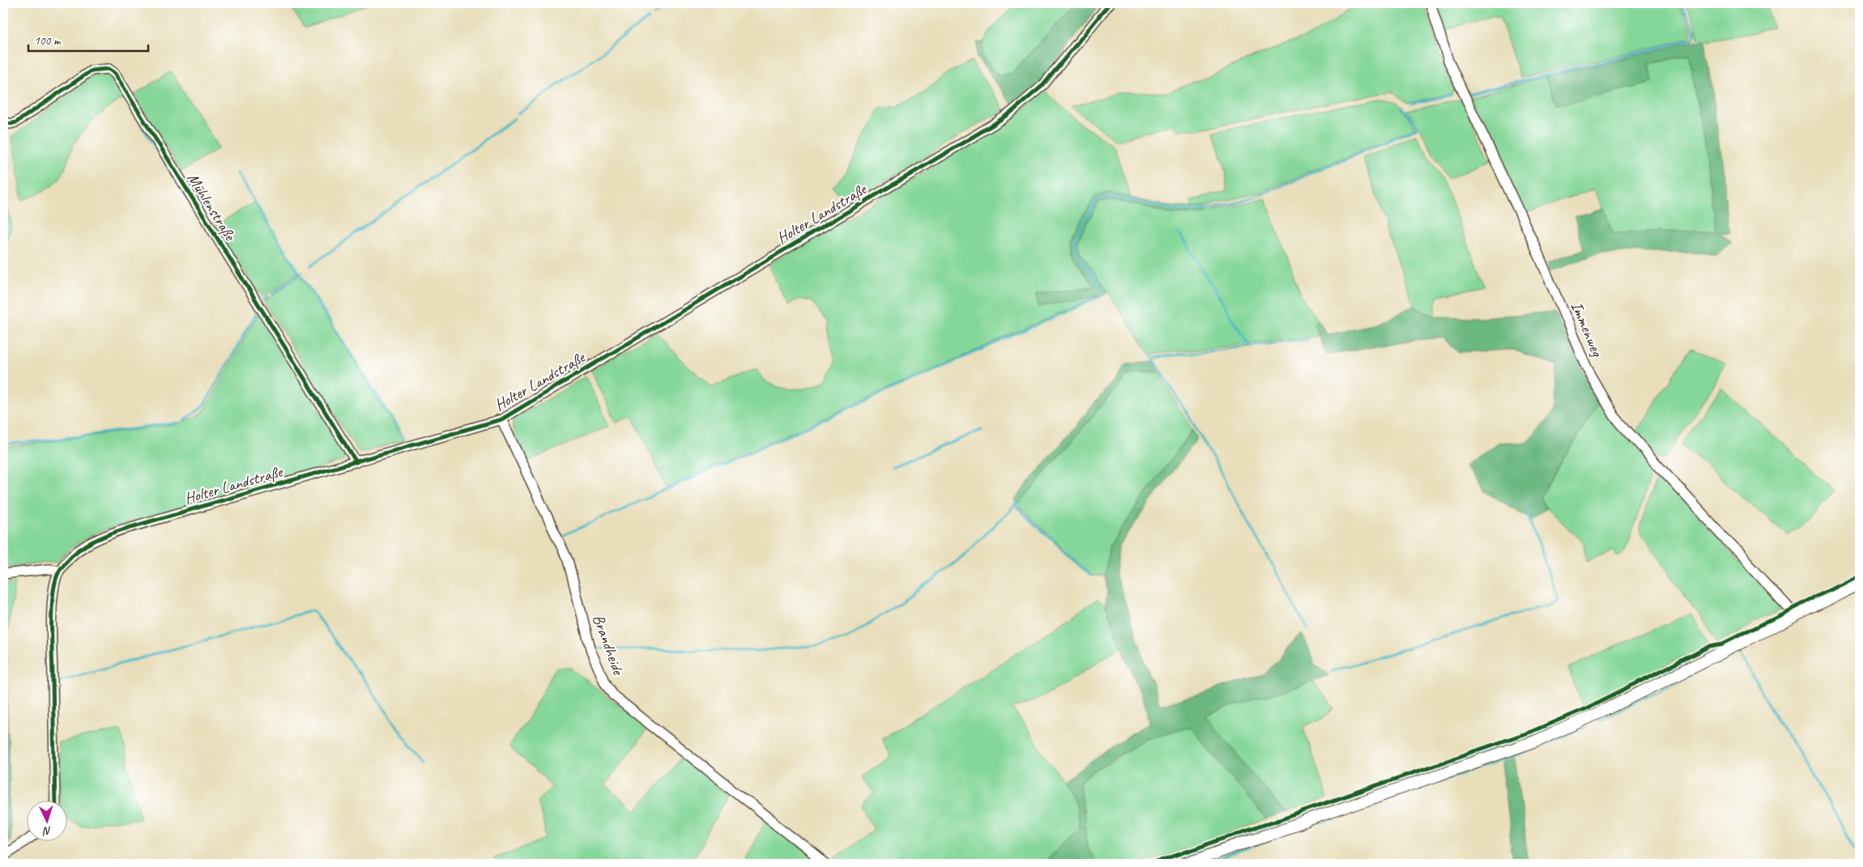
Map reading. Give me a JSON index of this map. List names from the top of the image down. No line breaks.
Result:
{"streets":{"street":["Mühlenstraße","Holter Landstraße","Immenweg","Brandheide"]},"crossings":[["Mühlenstraße","Holter Landstraße"],["Holter Landstraße","Brandheide"]],"scale_bar":"100 m","north":"bottom"}
